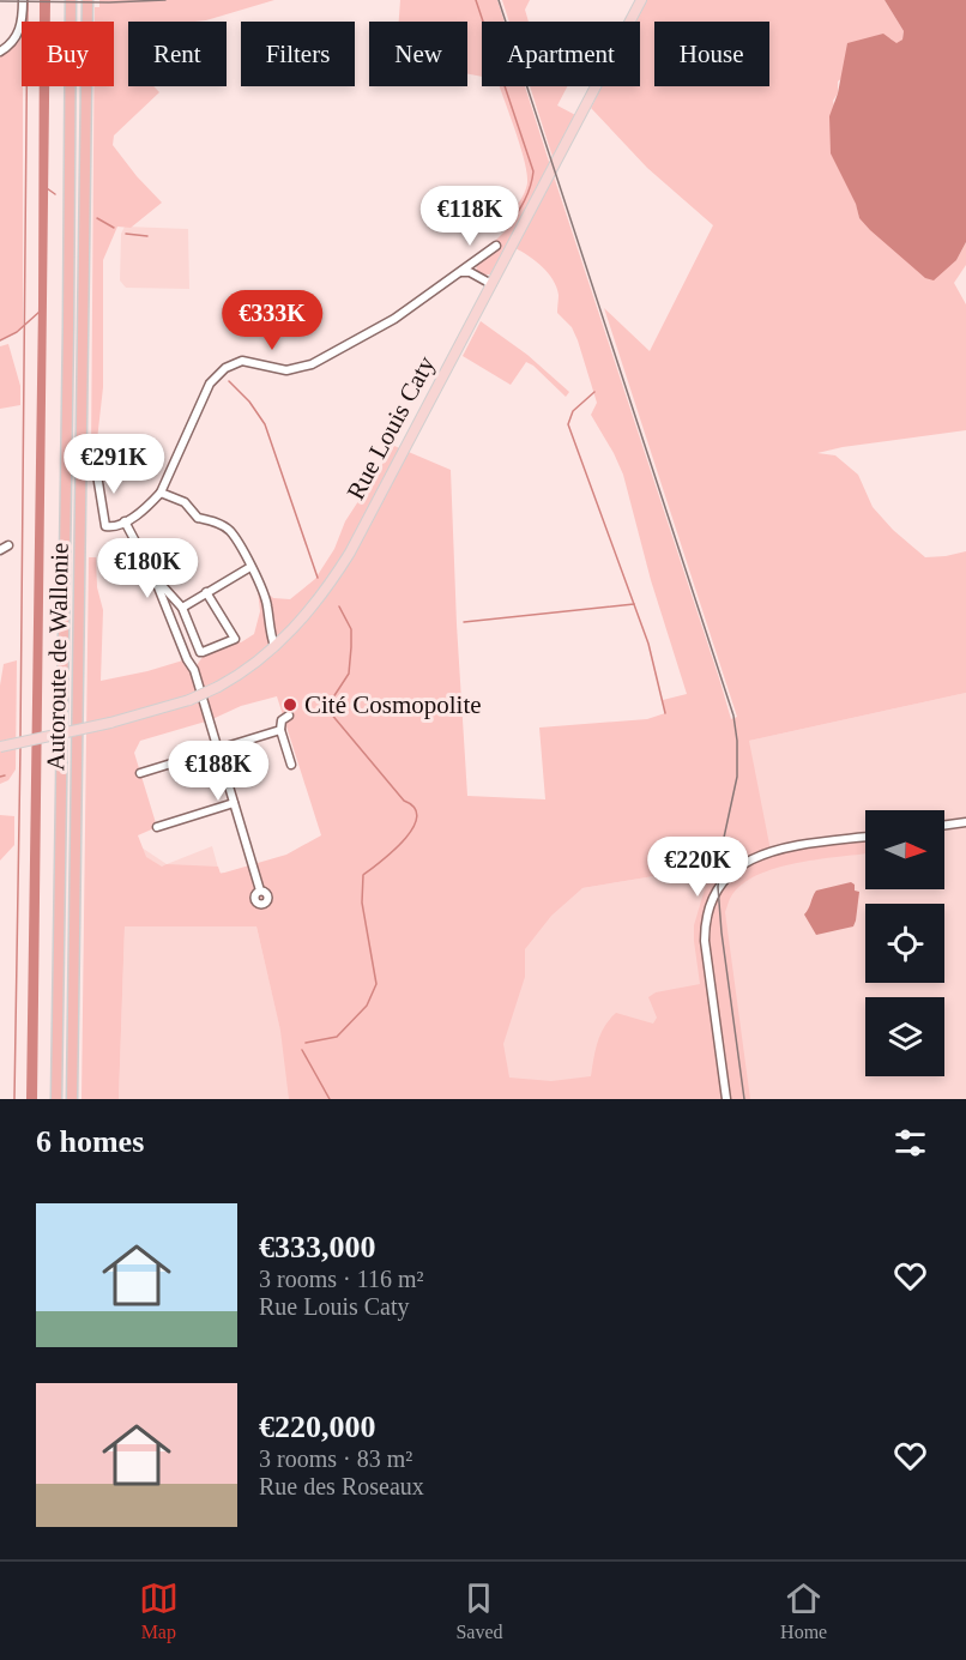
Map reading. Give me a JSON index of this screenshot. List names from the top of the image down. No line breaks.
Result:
{"streets":{"highway":["Autoroute de Wallonie"],"main road":["Rue Louis Caty"]},"places":["Cité Cosmopolite"],"north":"right","page":{"chip":["Buy","Rent","Filters","New","Apartment","House"],"price":["€118K","€333K","€291K","€180K","€188K","€220K"],"heading":"6 homes","list":[{"name":"€333,000","note":"3 rooms · 116 m² · Rue Louis Caty"},{"name":"€220,000","note":"3 rooms · 83 m² · Rue des Roseaux"}],"tabs":["Map","Saved","Home"]}}
